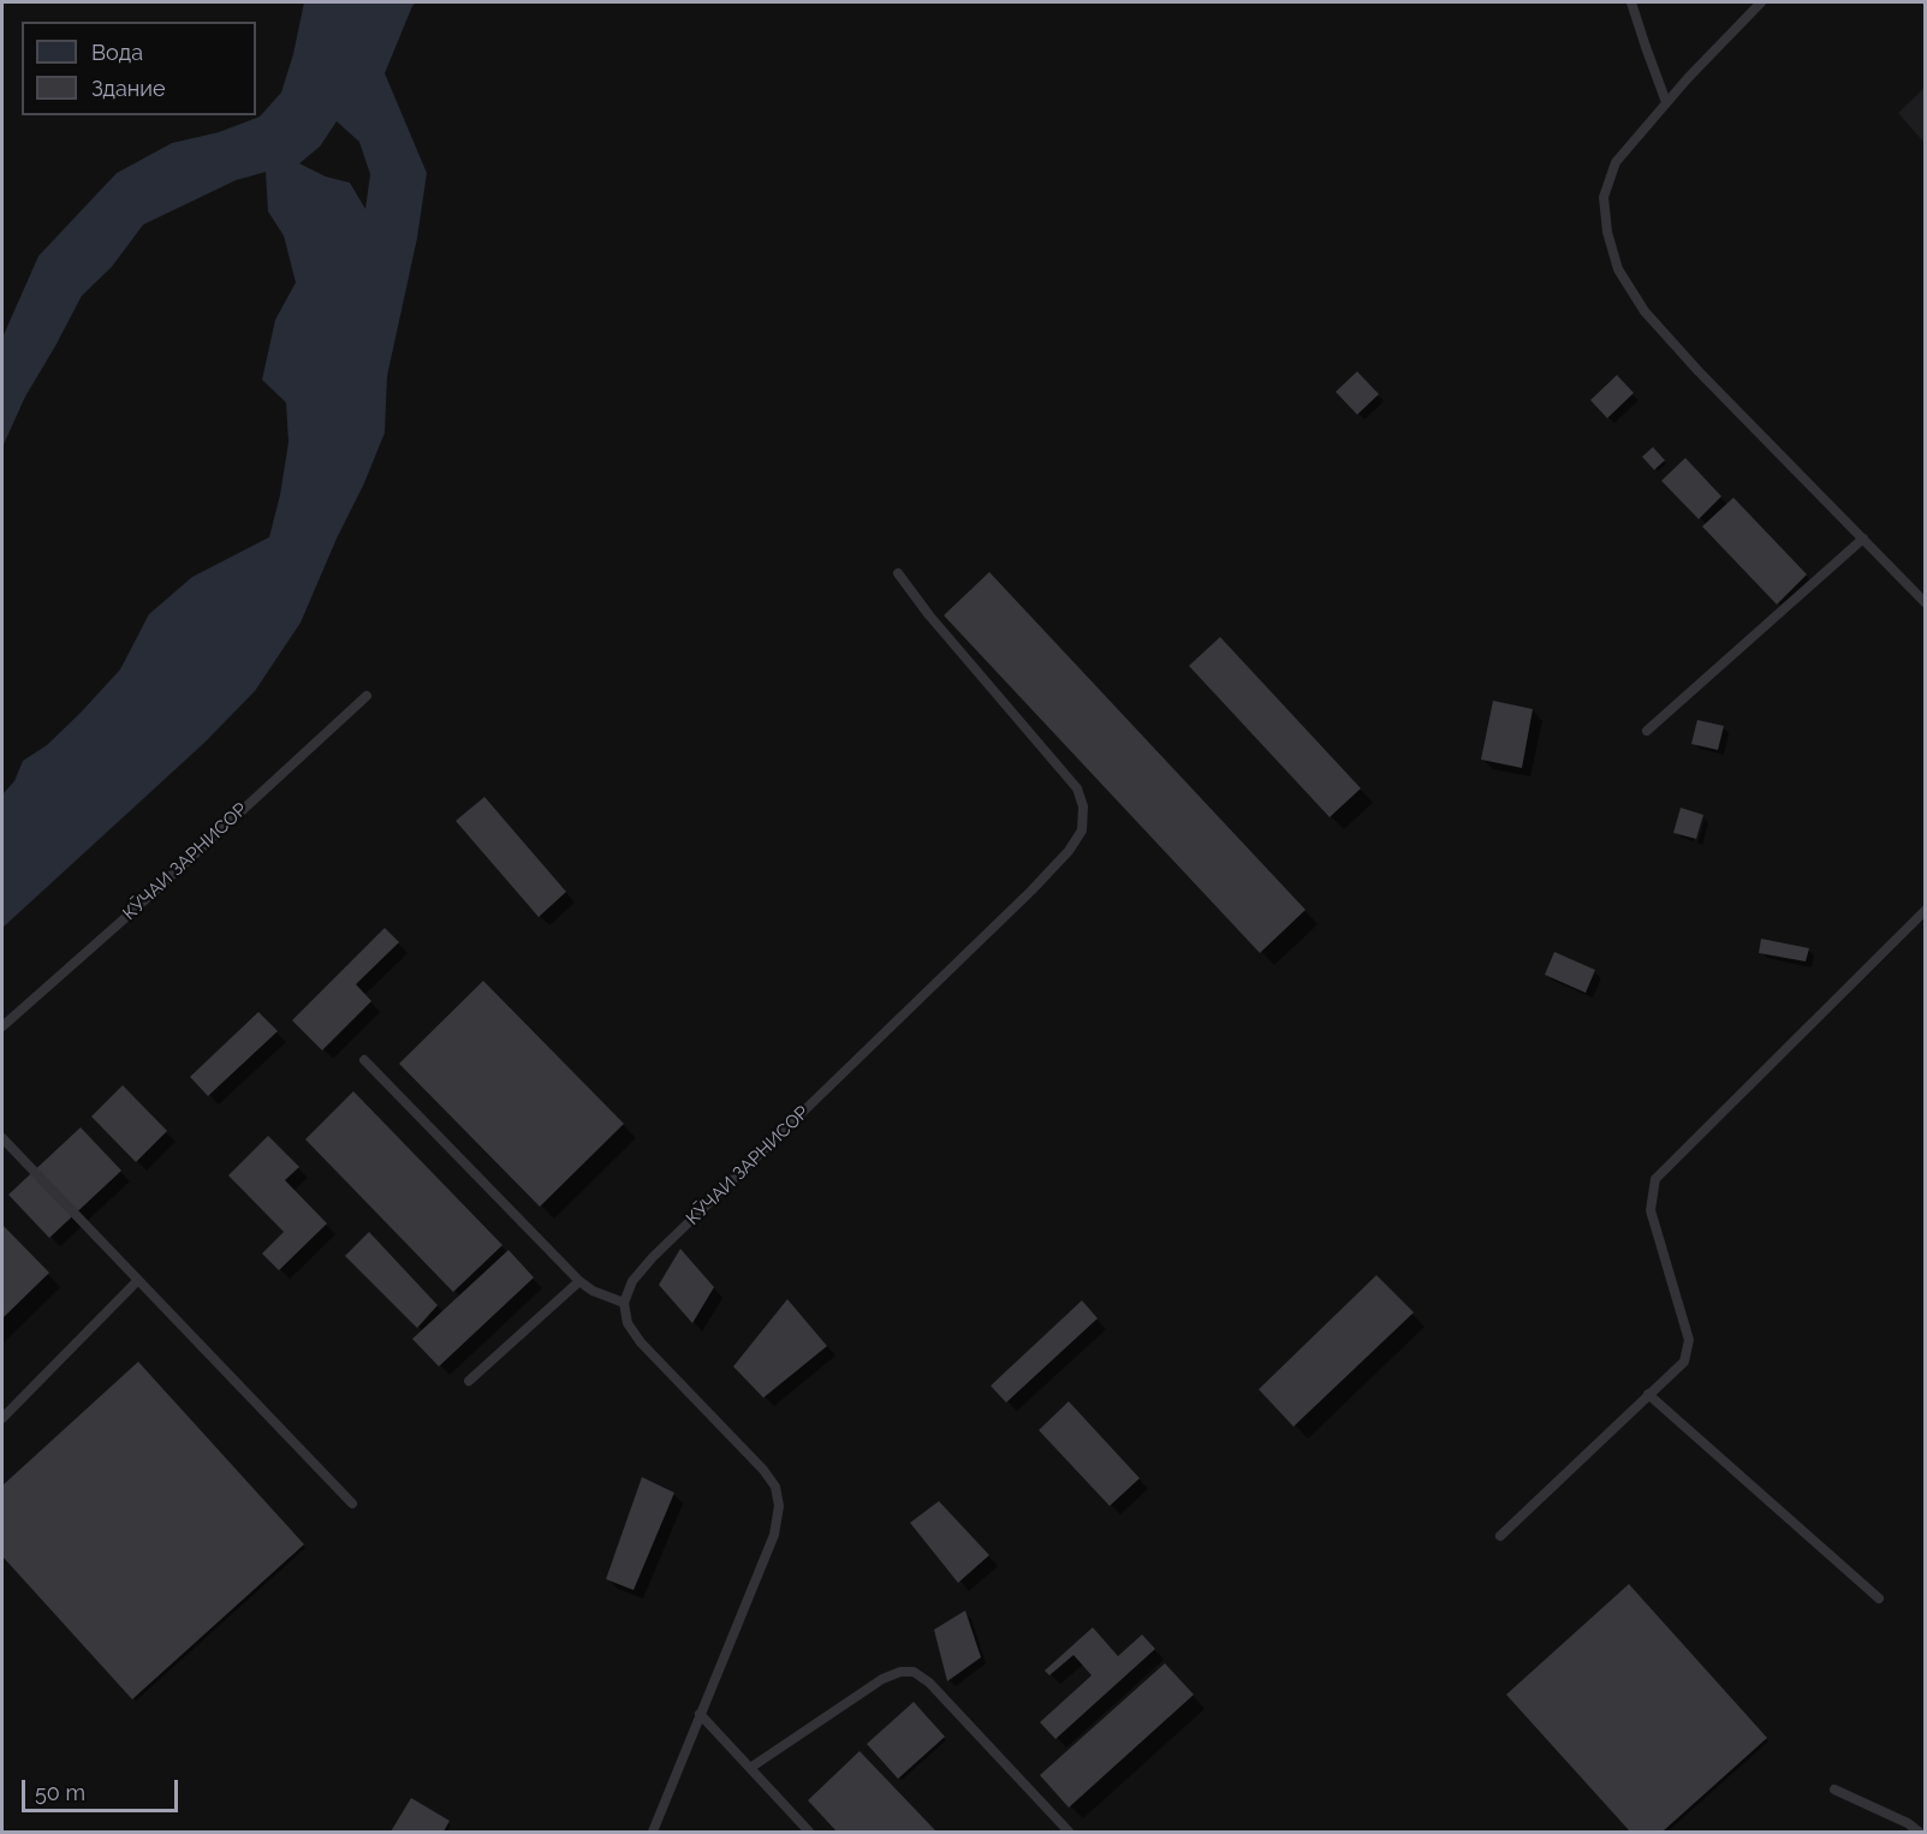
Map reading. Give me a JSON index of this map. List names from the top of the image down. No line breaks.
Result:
{"streets":{"lane":["КӮЧАИ ЗАРНИСОР"]},"legend":["Вода","Здание"],"scale_bar":"50 m"}
